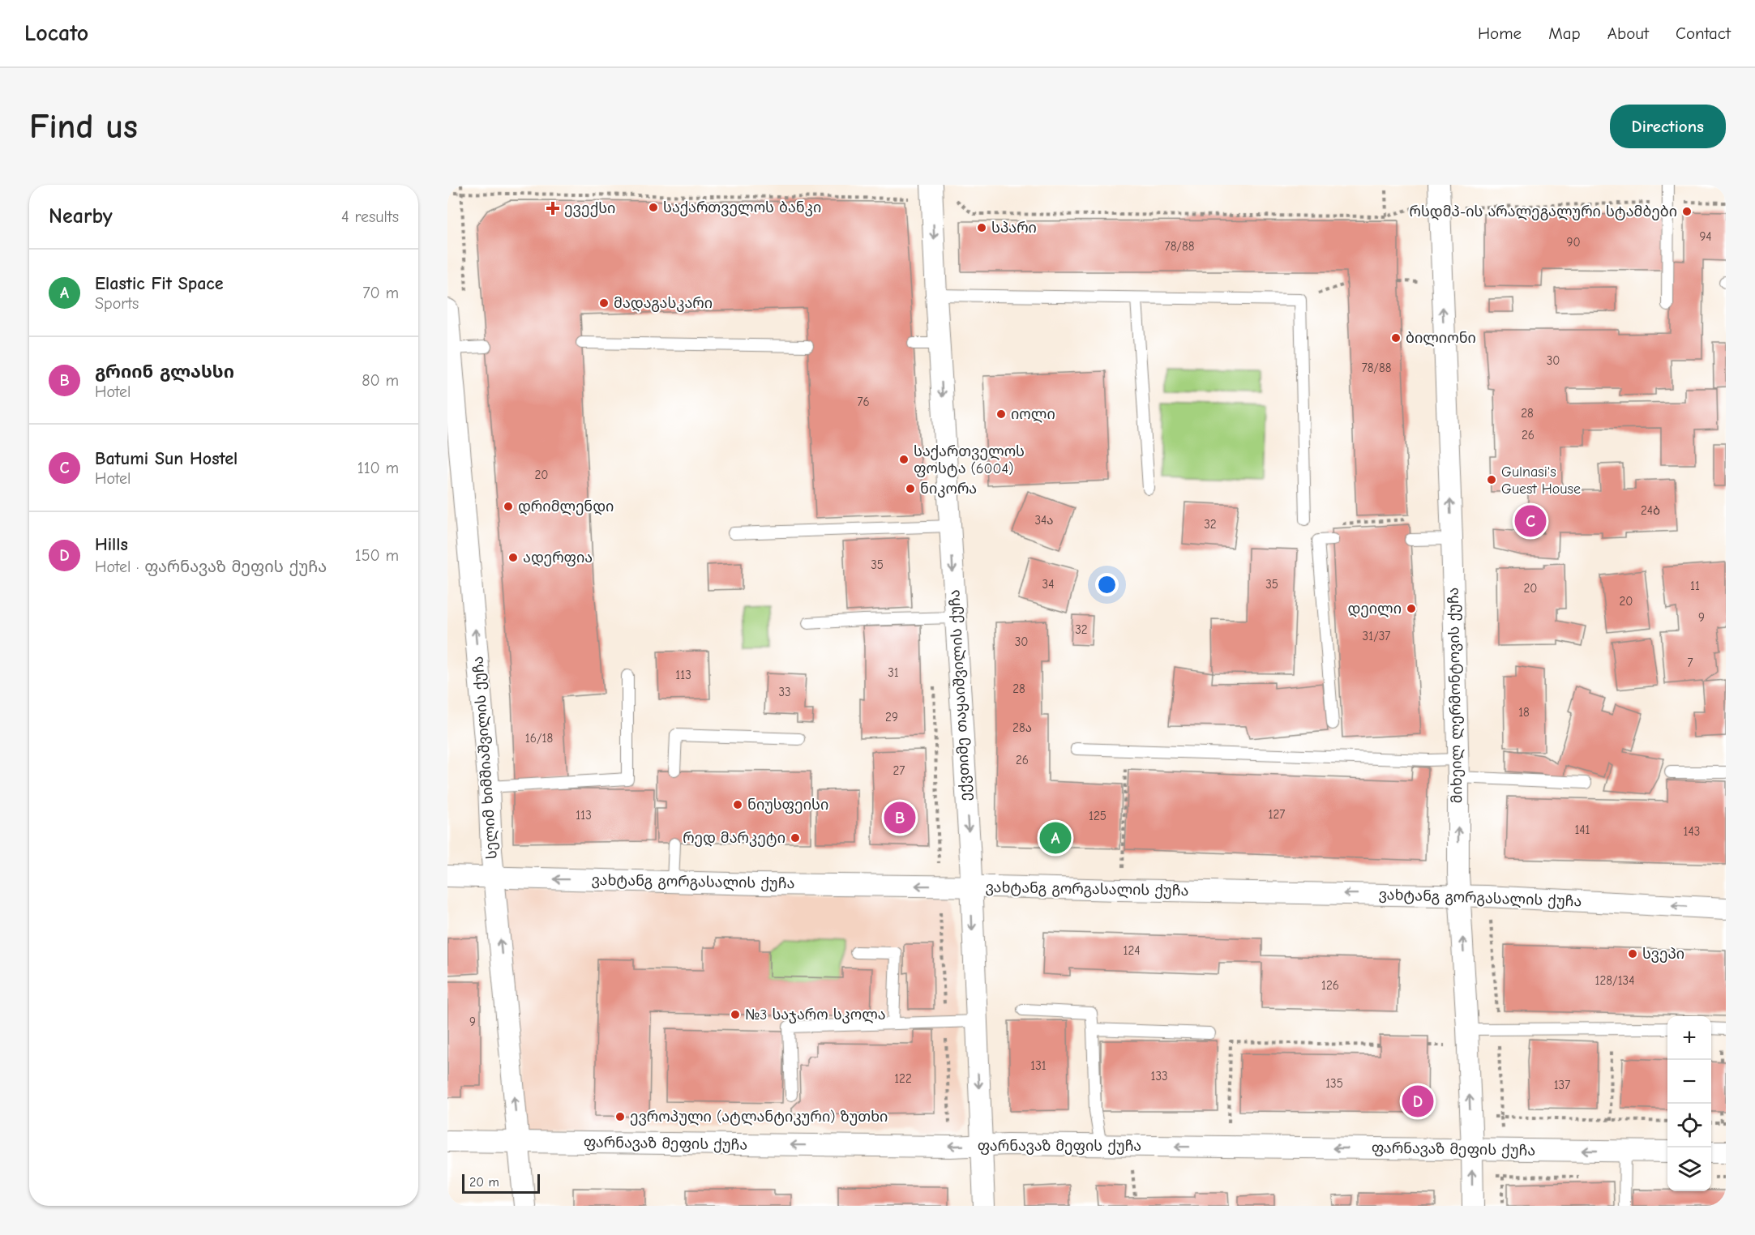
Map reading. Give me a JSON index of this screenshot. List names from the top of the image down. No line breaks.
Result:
{"streets":{"street":["ექვთიმე თაყაიშვილის ქუჩა","მიხეილ ლერმონტოვის ქუჩა","სელიმ ხიმშიაშვილის ქუჩა","ვახტანგ გორგასალის ქუჩა","ფარნავაზ მეფის ქუჩა"]},"crossings":[["ექვთიმე თაყაიშვილის ქუჩა","ვახტანგ გორგასალის ქუჩა"],["ექვთიმე თაყაიშვილის ქუჩა","ფარნავაზ მეფის ქუჩა"],["მიხეილ ლერმონტოვის ქუჩა","ვახტანგ გორგასალის ქუჩა"],["მიხეილ ლერმონტოვის ქუჩა","ფარნავაზ მეფის ქუჩა"],["სელიმ ხიმშიაშვილის ქუჩა","ვახტანგ გორგასალის ქუჩა"],["სელიმ ხიმშიაშვილის ქუჩა","ფარნავაზ მეფის ქუჩა"]],"one_way":["ექვთიმე თაყაიშვილის ქუჩა","მიხეილ ლერმონტოვის ქუჩა","სელიმ ხიმშიაშვილის ქუჩა","ვახტანგ გორგასალის ქუჩა","ფარნავაზ მეფის ქუჩა"],"places":{"other":["საქართველოს ბანკი","რსდმპ-ის არალეგალური სტამბები","სპარი","მადაგასკარი","ბილიონი","იოლი","საქართველოს ფოსტა (6004)","Gulnasi's Guest House","ნიკორა","დრიმლენდი","ადერფია","დეილი","ნიუსფეისი","რედ მარკეტი","სვეპი","№3 საჯარო სკოლა","ევროპული (ატლანტიკური) ზუთხი"],"health":["ევექსი"]},"house_numbers":["94","90","78/88","30","78/88","76","28","26","20","24ბ","34ა","32","35","34","35","11","20","20","9","32","31/37","30","7","31","113","28","33","18","29","28ა","16/18","26","27","127","113","125","141","143","124","128/134","126","9","131","133","122","135","137"],"scale_bar":"20 m","page":{"header":"Locato","nav":["Home","Map","About","Contact"],"buttons":"Directions","title":"Find us","heading":["Nearby","4 results"],"list":[{"mark":"A","name":"Elastic Fit Space","note":"Sports","value":"70 m"},{"mark":"B","name":"გრიინ გლასსი","note":"Hotel","value":"80 m"},{"mark":"C","name":"Batumi Sun Hostel","note":"Hotel","value":"110 m"},{"mark":"D","name":"Hills","note":"Hotel · ფარნავაზ მეფის ქუჩა","value":"150 m"}],"pins":["C","B","A","D"],"map_buttons":["+","−"],"scale":"20 m"}}
